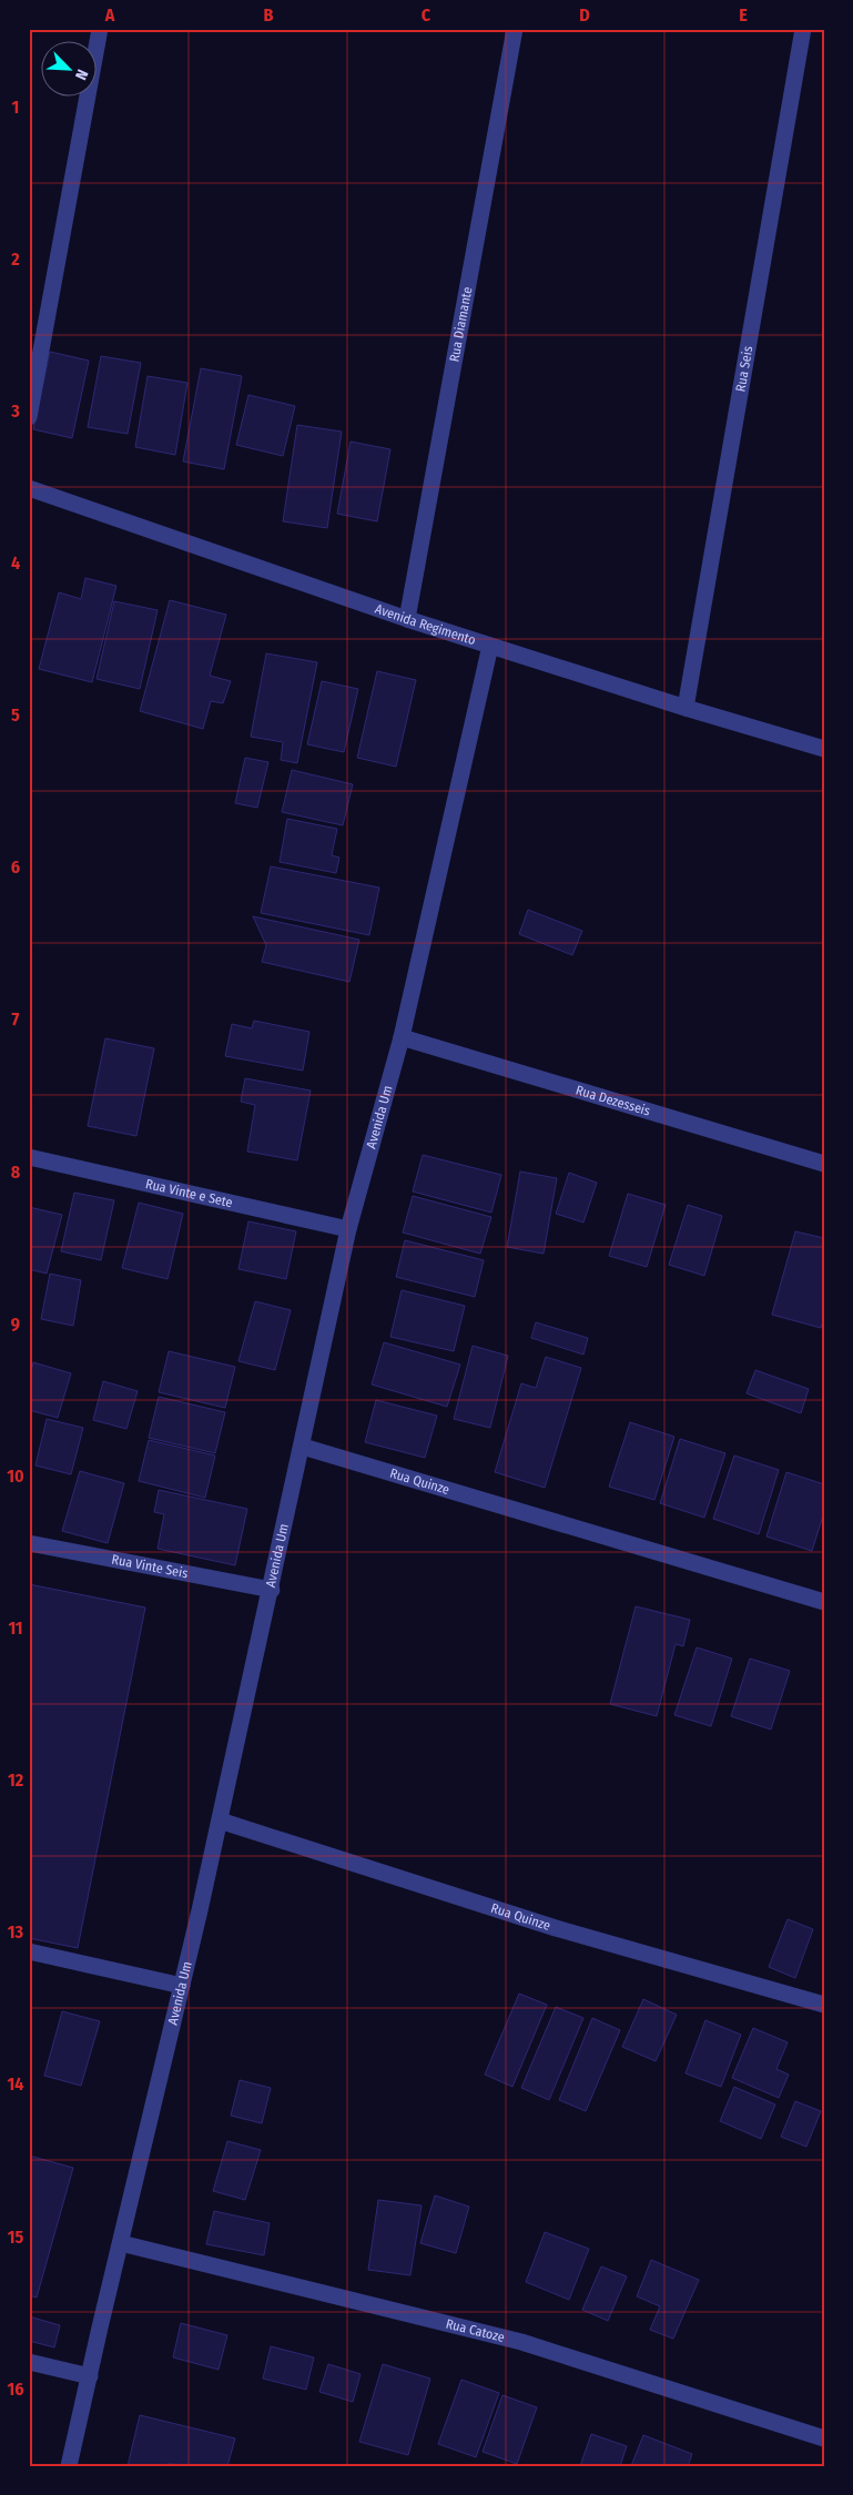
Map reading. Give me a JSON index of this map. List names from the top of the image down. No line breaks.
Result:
{"streets":{"street":["Rua Diamante","Rua Seis","Avenida Regimento","Rua Dezesseis","Avenida Um","Rua Vinte e Sete","Rua Quinze","Rua Vinte Seis","Rua Catoze"]},"crossings":[["Rua Diamante","Avenida Regimento"],["Rua Seis","Avenida Regimento"],["Avenida Regimento","Avenida Um"],["Rua Dezesseis","Avenida Um"],["Avenida Um","Rua Vinte e Sete"],["Avenida Um","Rua Quinze"],["Avenida Um","Rua Vinte Seis"],["Avenida Um","Rua Catoze"]],"north":"bottom right","grid":{"columns":["A","B","C","D","E"],"rows":["1","2","3","4","5","6","7","8","9","10","11","12","13","14","15","16"]}}
